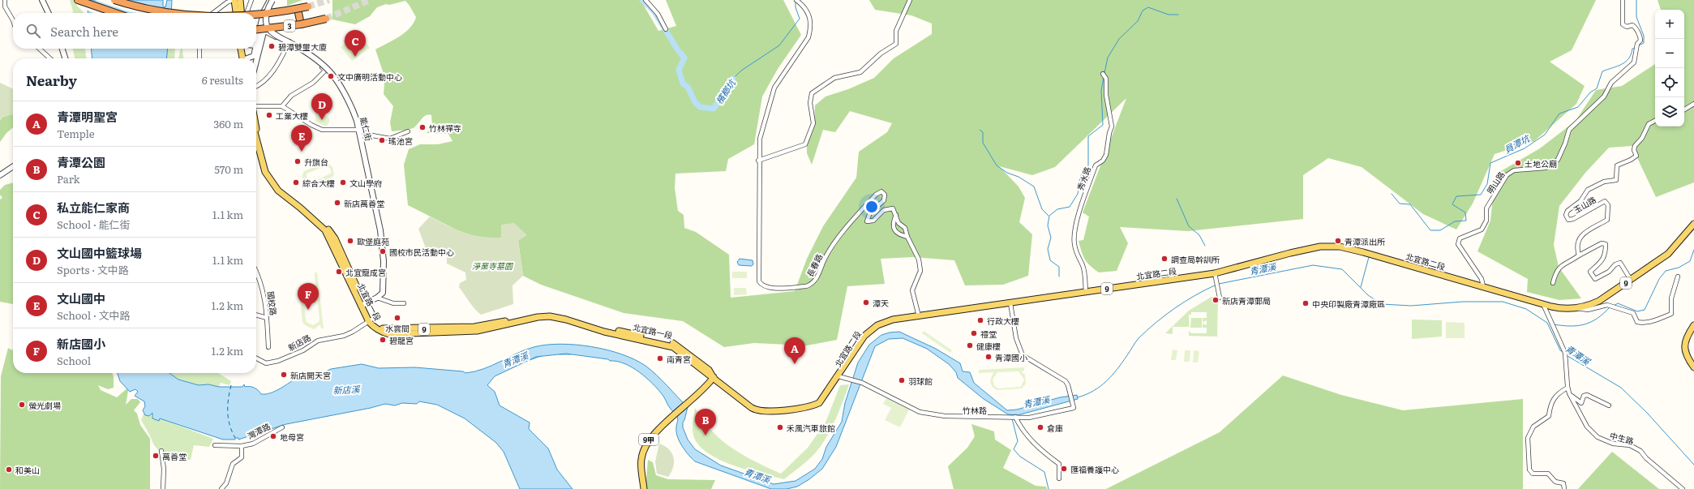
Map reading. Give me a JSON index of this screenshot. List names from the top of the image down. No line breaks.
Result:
{"streets":{"highway":["3"],"main road":["北宜路二段","9","北宜路一段","9甲"],"street":["能仁街","秀水路","明山路","玉山路","長春路","國校路","新店路","竹林路","灣潭路","中生路"]},"crossings":[["秀水路","北宜路二段"],["明山路","北宜路二段"],["北宜路二段","北宜路一段"],["北宜路二段","竹林路"],["北宜路二段","中生路"],["北宜路二段","9甲"],["北宜路一段","新店路"],["北宜路一段","9甲"]],"water":["檳榔坑","員潭坑","青潭溪","新店溪"],"parks":["淨業寺墓園"],"places":["碧潭雙璽大廈","文中廣明活動中心","工業大樓","竹林禪寺","瑤池宮","升旗台","土地公廟","綜合大樓","文山學府","新店萬善堂","歐堡庭苑","青潭派出所","國校市民活動中心","調查局幹訓所","北宜寵成宮","新店青潭郵局","潭天","中央印製廠青潭廠區","水雲間","行政大樓","禮堂","碧龍宮","健康樓","青潭國小","南青宮","新店開天宮","羽球館","螢光劇場","禾風汽車旅館","倉庫","地母宮","萬善堂","匯福養護中心","和美山"],"page":{"map_buttons":["+","−"],"search":"Search here","pins":["C","D","E","F","A","B"],"heading":["Nearby","6 results"],"list":[{"mark":"A","name":"青潭明聖宮","note":"Temple","value":"360 m"},{"mark":"B","name":"青潭公園","note":"Park","value":"570 m"},{"mark":"C","name":"私立能仁家商","note":"School · 能仁街","value":"1.1 km"},{"mark":"D","name":"文山國中籃球場","note":"Sports · 文中路","value":"1.1 km"},{"mark":"E","name":"文山國中","note":"School · 文中路","value":"1.2 km"},{"mark":"F","name":"新店國小","note":"School","value":"1.2 km"}]}}
